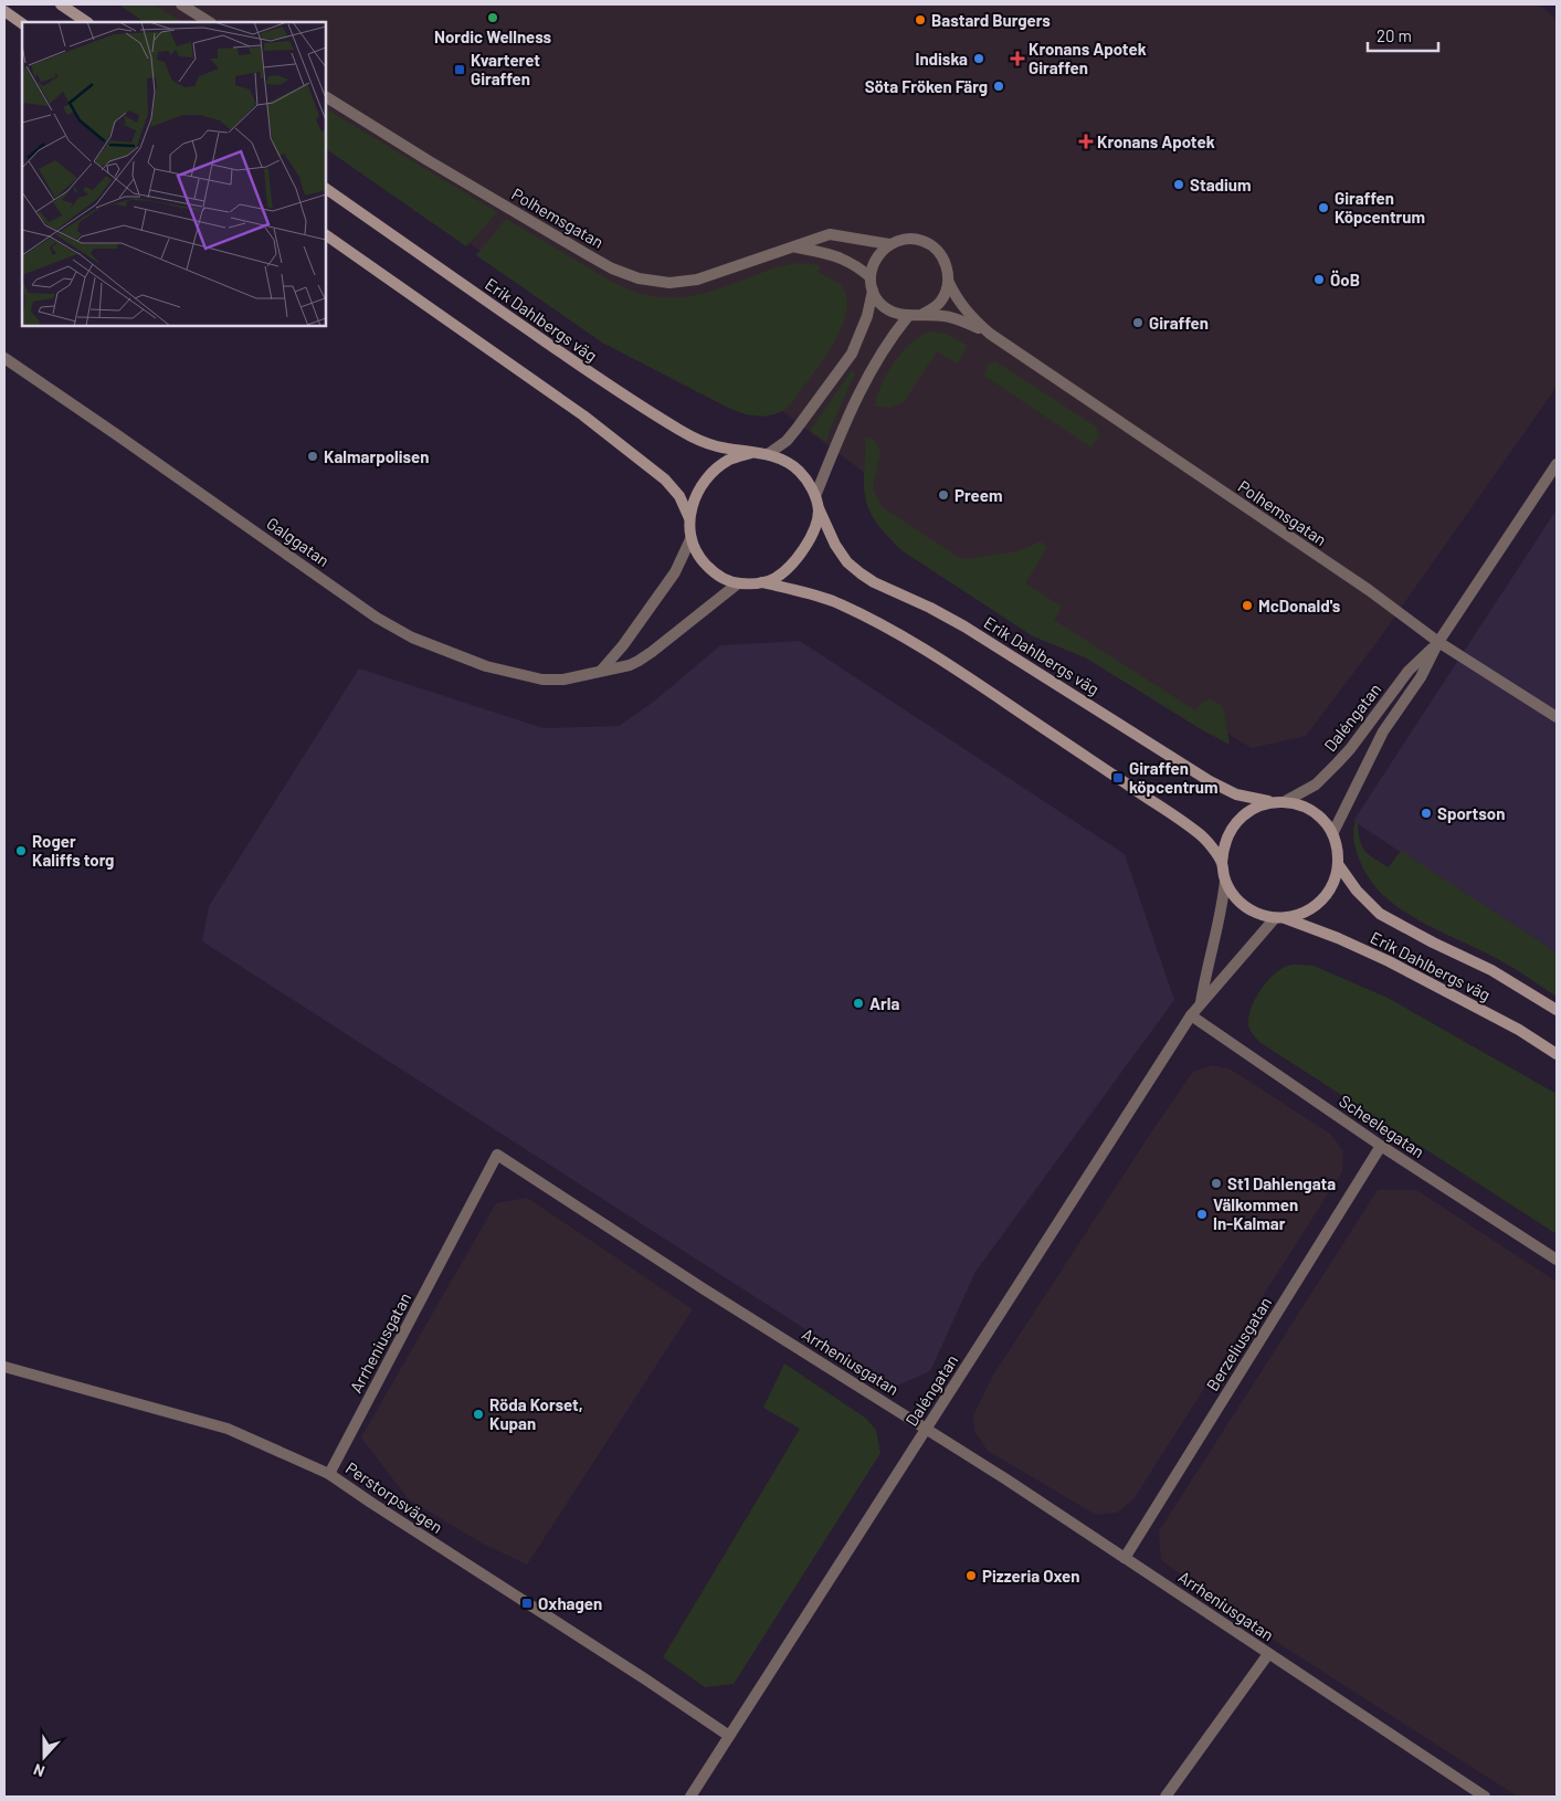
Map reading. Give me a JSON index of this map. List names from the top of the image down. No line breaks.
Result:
{"streets":{"main road":["Erik Dahlbergs väg"],"street":["Polhemsgatan","Galggatan","Daléngatan","Scheelegatan","Arrheniusgatan","Berzeliusgatan","Perstorpsvägen"]},"crossings":[["Polhemsgatan","Daléngatan"],["Erik Dahlbergs väg","Galggatan"],["Erik Dahlbergs väg","Daléngatan"],["Daléngatan","Scheelegatan"],["Daléngatan","Arrheniusgatan"],["Daléngatan","Perstorpsvägen"],["Scheelegatan","Berzeliusgatan"],["Arrheniusgatan","Berzeliusgatan"],["Arrheniusgatan","Perstorpsvägen"]],"places":{"other":["Nordic Wellness","Bastard Burgers","Indiska","Söta Fröken Färg","Stadium","Giraffen Köpcentrum","ÖoB","Giraffen","Kalmarpolisen","Preem","McDonald's","Sportson","Roger Kaliffs torg","Arla","St1 Dahlengata","Välkommen In-Kalmar","Röda Korset, Kupan","Pizzeria Oxen"],"health":["Kronans Apotek Giraffen","Kronans Apotek"],"transit":["Kvarteret Giraffen","Giraffen köpcentrum","Oxhagen"]},"scale_bar":"20 m","north":"bottom"}
